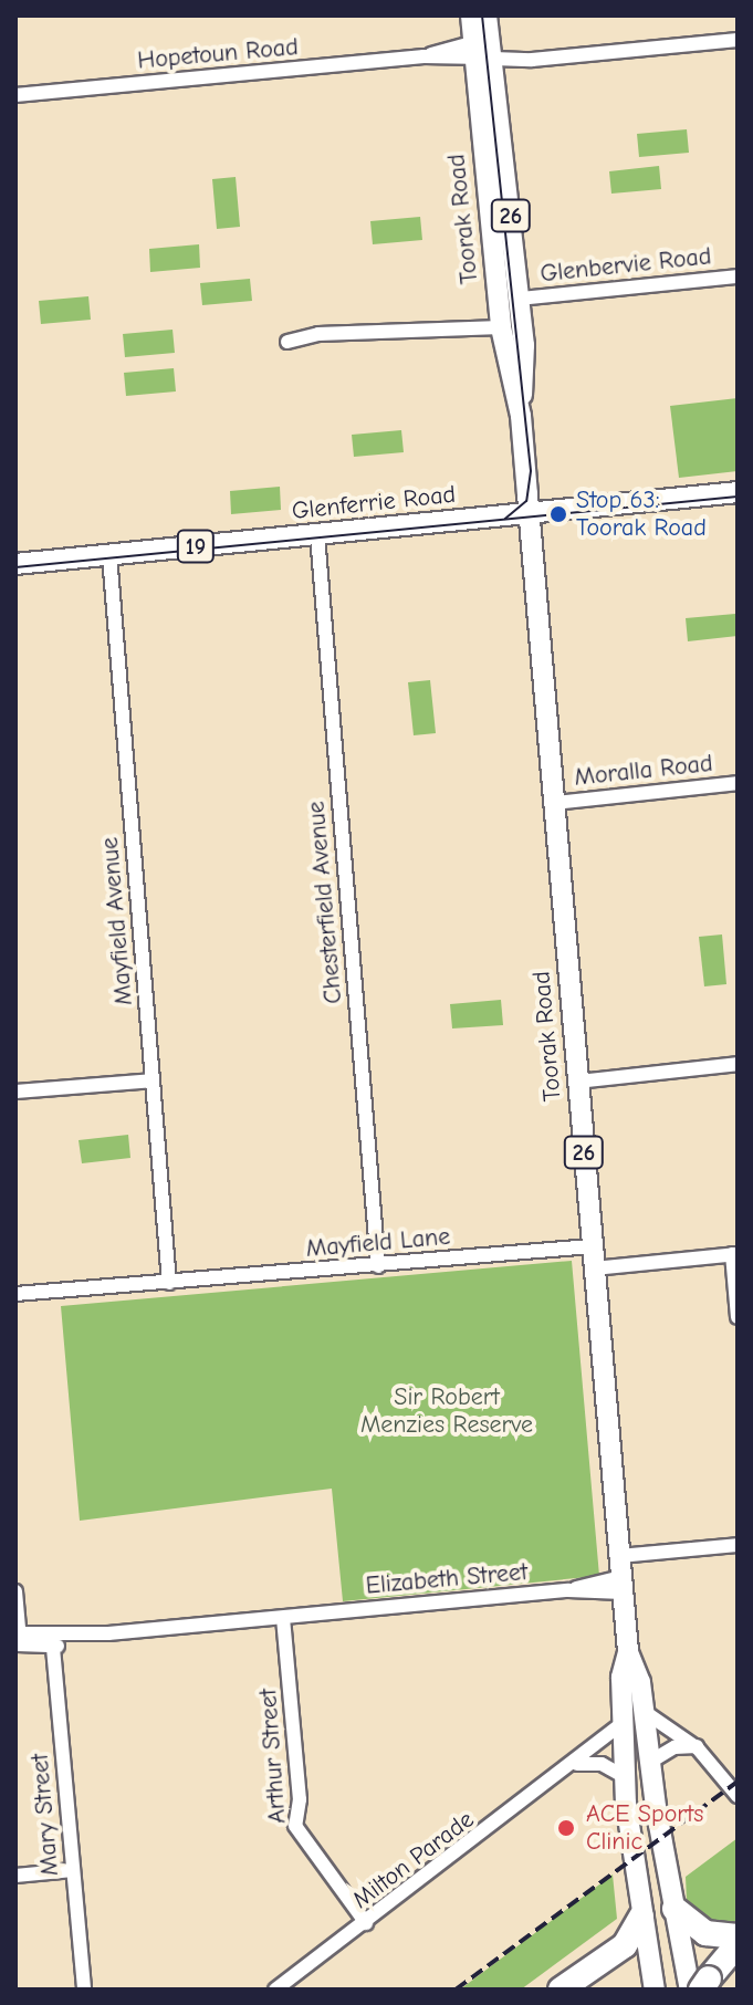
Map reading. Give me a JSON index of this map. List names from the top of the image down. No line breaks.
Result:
{"streets":{"main road":["26","Toorak Road","Glenferrie Road","19"],"street":["Hopetoun Road","Glenbervie Road","Moralla Road","Chesterfield Avenue","Mayfield Avenue","Mayfield Lane","Elizabeth Street","Arthur Street","Mary Street","Milton Parade"]},"crossings":[["Hopetoun Road","Toorak Road"],["Toorak Road","Glenbervie Road"],["Toorak Road","Glenferrie Road"],["Toorak Road","Moralla Road"],["Toorak Road","Mayfield Lane"],["Toorak Road","Elizabeth Street"],["Toorak Road","Milton Parade"],["Glenferrie Road","Chesterfield Avenue"],["Glenferrie Road","Mayfield Avenue"],["Chesterfield Avenue","Mayfield Lane"],["Mayfield Avenue","Mayfield Lane"],["Elizabeth Street","Arthur Street"],["Elizabeth Street","Mary Street"],["Arthur Street","Milton Parade"]],"parks":["Sir Robert Menzies Reserve"],"places":["Stop 63: Toorak Road","ACE Sports Clinic"]}
